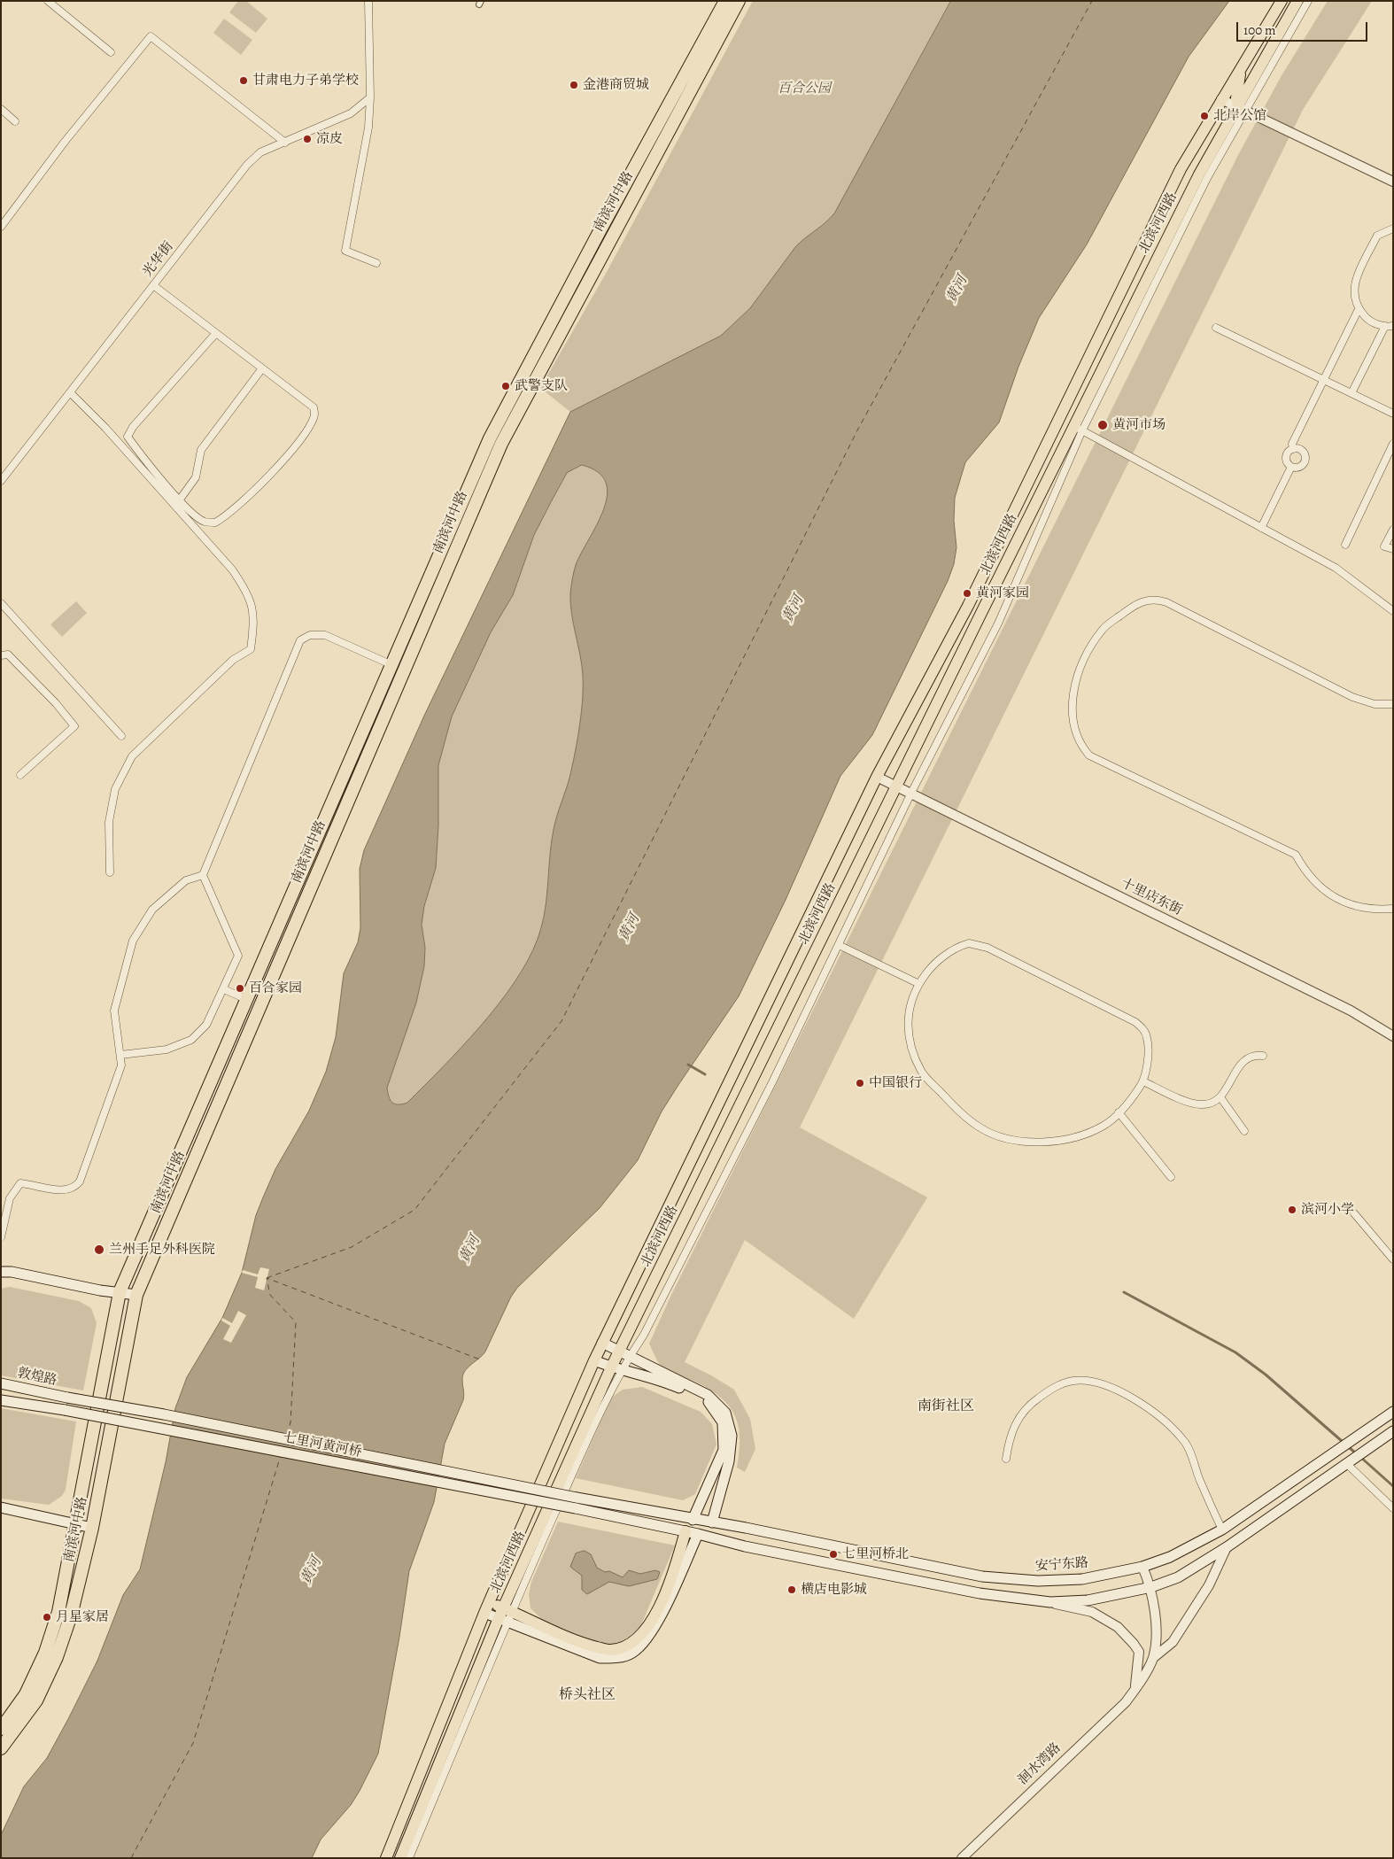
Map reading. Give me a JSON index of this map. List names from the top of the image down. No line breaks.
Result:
{"streets":{"highway":["南滨河中路"],"main road":["北滨河西路","敦煌路","七里河黄河桥","安宁东路"],"street":["光华街","十里店东街","洄水湾路"]},"crossings":[["北滨河西路","十里店东街"],["敦煌路","七里河黄河桥"],["七里河黄河桥","安宁东路"],["七里河黄河桥","洄水湾路"],["安宁东路","洄水湾路"]],"districts":["南街社区","桥头社区"],"water":["黄河"],"parks":["百合公园"],"places":["甘肃电力子弟学校","金港商贸城","北岸公馆","凉皮","武警支队","黄河市场","黄河家园","百合家园","中国银行","滨河小学","兰州手足外科医院","七里河桥北","横店电影城","月星家居"],"scale_bar":"100 m"}
